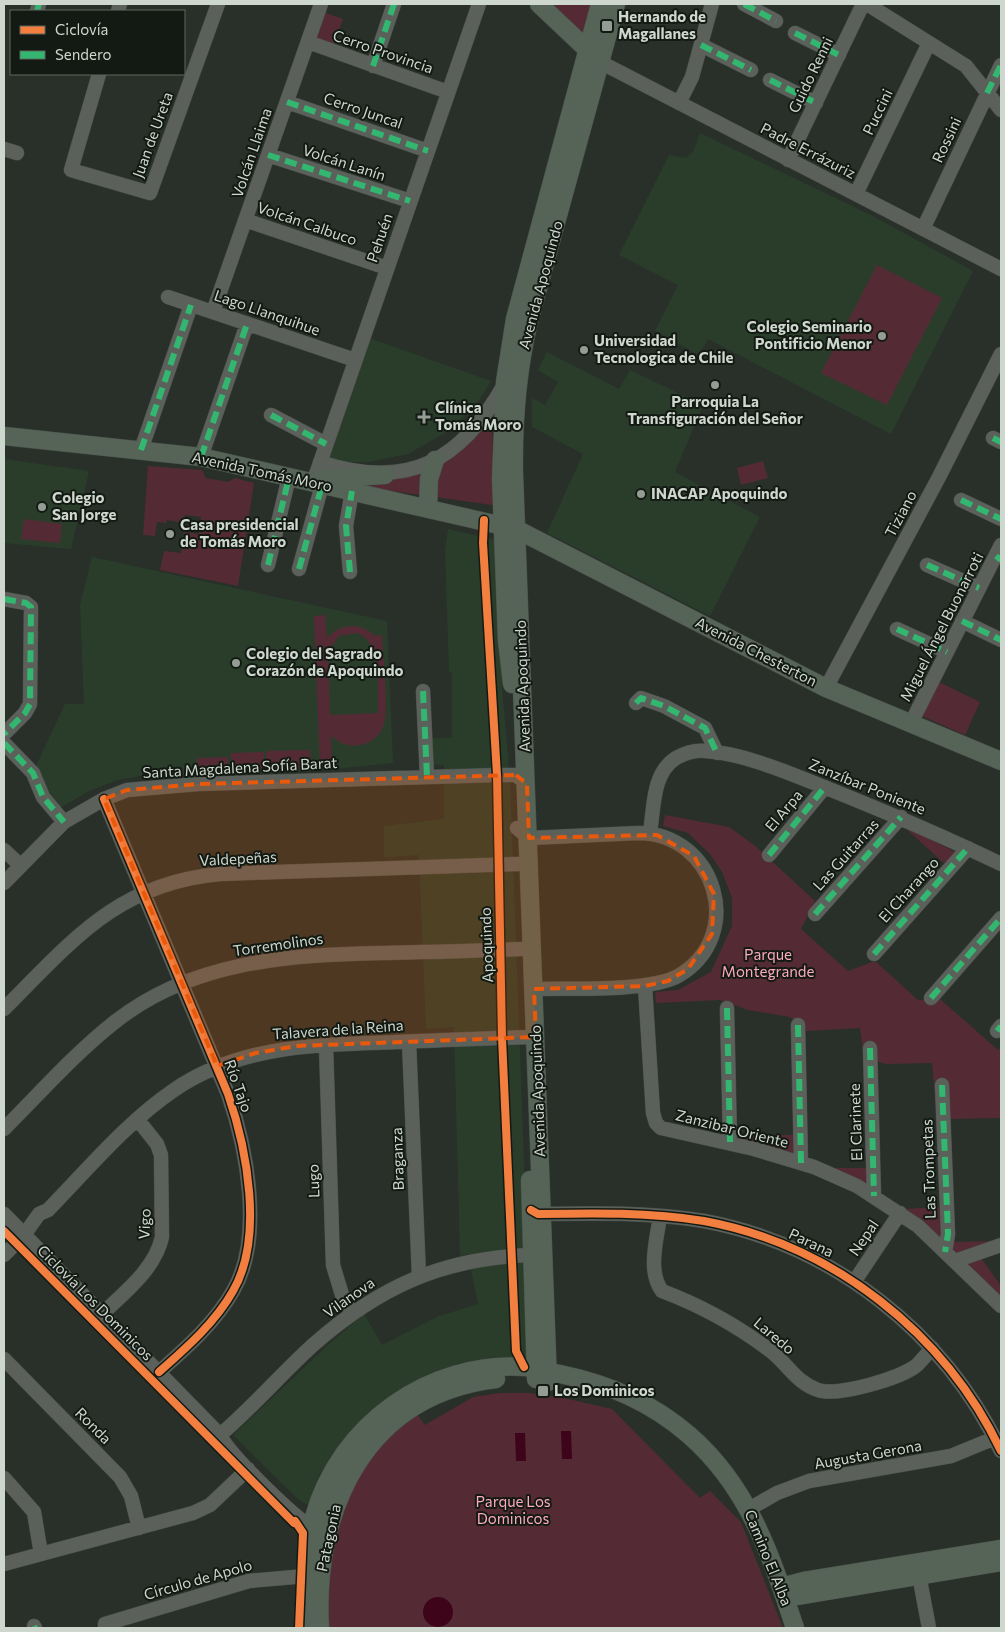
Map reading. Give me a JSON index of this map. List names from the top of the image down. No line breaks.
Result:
{"streets":{"main road":["Avenida Apoquindo","Avenida Tomás Moro","Avenida Chesterton","Patagonia","Camino El Alba"],"street":["Cerro Provincia","Guido Renni","Cerro Juncal","Puccini","Juan de Ureta","Rossini","Padre Errázuriz","Volcán Llaima","Volcán Lanín","Volcán Calbuco","Pehuén","Lago Llanquihue","Tiziano","Miguel Ángel Buonarroti","Santa Magdalena Sofía Barat","Zanzíbar Poniente","El Arpa","Las Guitarras","Valdepeñas","El Charango","Torremolinos","Talavera de la Reina","Río Tajo","El Clarinete","Zanzibar Oriente","Braganza","Las Trompetas","Lugo","Vigo","Nepal","Parana","Vilanova","Laredo","Ronda","Augusta Gerona","Círculo de Apolo"],"cycle path":["Apoquindo","Ciclovía Los Dominicos"]},"crossings":[["Cerro Provincia","Volcán Llaima"],["Cerro Provincia","Pehuén"],["Guido Renni","Padre Errázuriz"],["Cerro Juncal","Volcán Llaima"],["Cerro Juncal","Pehuén"],["Puccini","Padre Errázuriz"],["Rossini","Padre Errázuriz"],["Padre Errázuriz","Avenida Apoquindo"],["Volcán Llaima","Volcán Lanín"],["Volcán Llaima","Volcán Calbuco"],["Volcán Llaima","Lago Llanquihue"],["Volcán Lanín","Pehuén"],["Volcán Calbuco","Pehuén"],["Pehuén","Lago Llanquihue"],["Pehuén","Avenida Tomás Moro"],["Avenida Apoquindo","Avenida Tomás Moro"],["Avenida Apoquindo","Avenida Chesterton"],["Avenida Apoquindo","Santa Magdalena Sofía Barat"],["Avenida Apoquindo","Valdepeñas"],["Avenida Apoquindo","Torremolinos"],["Avenida Apoquindo","Talavera de la Reina"],["Avenida Apoquindo","Parana"],["Avenida Apoquindo","Vilanova"],["Avenida Apoquindo","Patagonia"],["Avenida Apoquindo","Camino El Alba"],["Avenida Tomás Moro","Avenida Chesterton"],["Tiziano","Avenida Chesterton"],["Miguel Ángel Buonarroti","Avenida Chesterton"],["Santa Magdalena Sofía Barat","Río Tajo"],["Zanzíbar Poniente","El Arpa"],["Zanzíbar Poniente","Las Guitarras"],["Zanzíbar Poniente","El Charango"],["Valdepeñas","Río Tajo"],["Torremolinos","Río Tajo"],["Talavera de la Reina","Río Tajo"],["Talavera de la Reina","Braganza"],["Talavera de la Reina","Lugo"],["Talavera de la Reina","Vigo"],["El Clarinete","Zanzibar Oriente"],["Zanzibar Oriente","Las Trompetas"],["Zanzibar Oriente","Nepal"],["Braganza","Vilanova"],["Lugo","Vilanova"],["Nepal","Parana"],["Parana","Laredo"],["Parana","Augusta Gerona"],["Augusta Gerona","Camino El Alba"],["Patagonia","Camino El Alba"],["Patagonia","Círculo de Apolo"]],"parks":["Parque Montegrande","Parque Los Dominicos"],"places":{"transit":["Hernando de Magallanes","Los Dominicos"],"other":["Colegio Seminario Pontificio Menor","Universidad Tecnologica de Chile","Parroquia La Transfiguración del Señor","INACAP Apoquindo","Colegio San Jorge","Casa presidencial de Tomás Moro","Colegio del Sagrado Corazón de Apoquindo"],"health":["Clínica Tomás Moro"]},"legend":["Ciclovía","Sendero"]}
